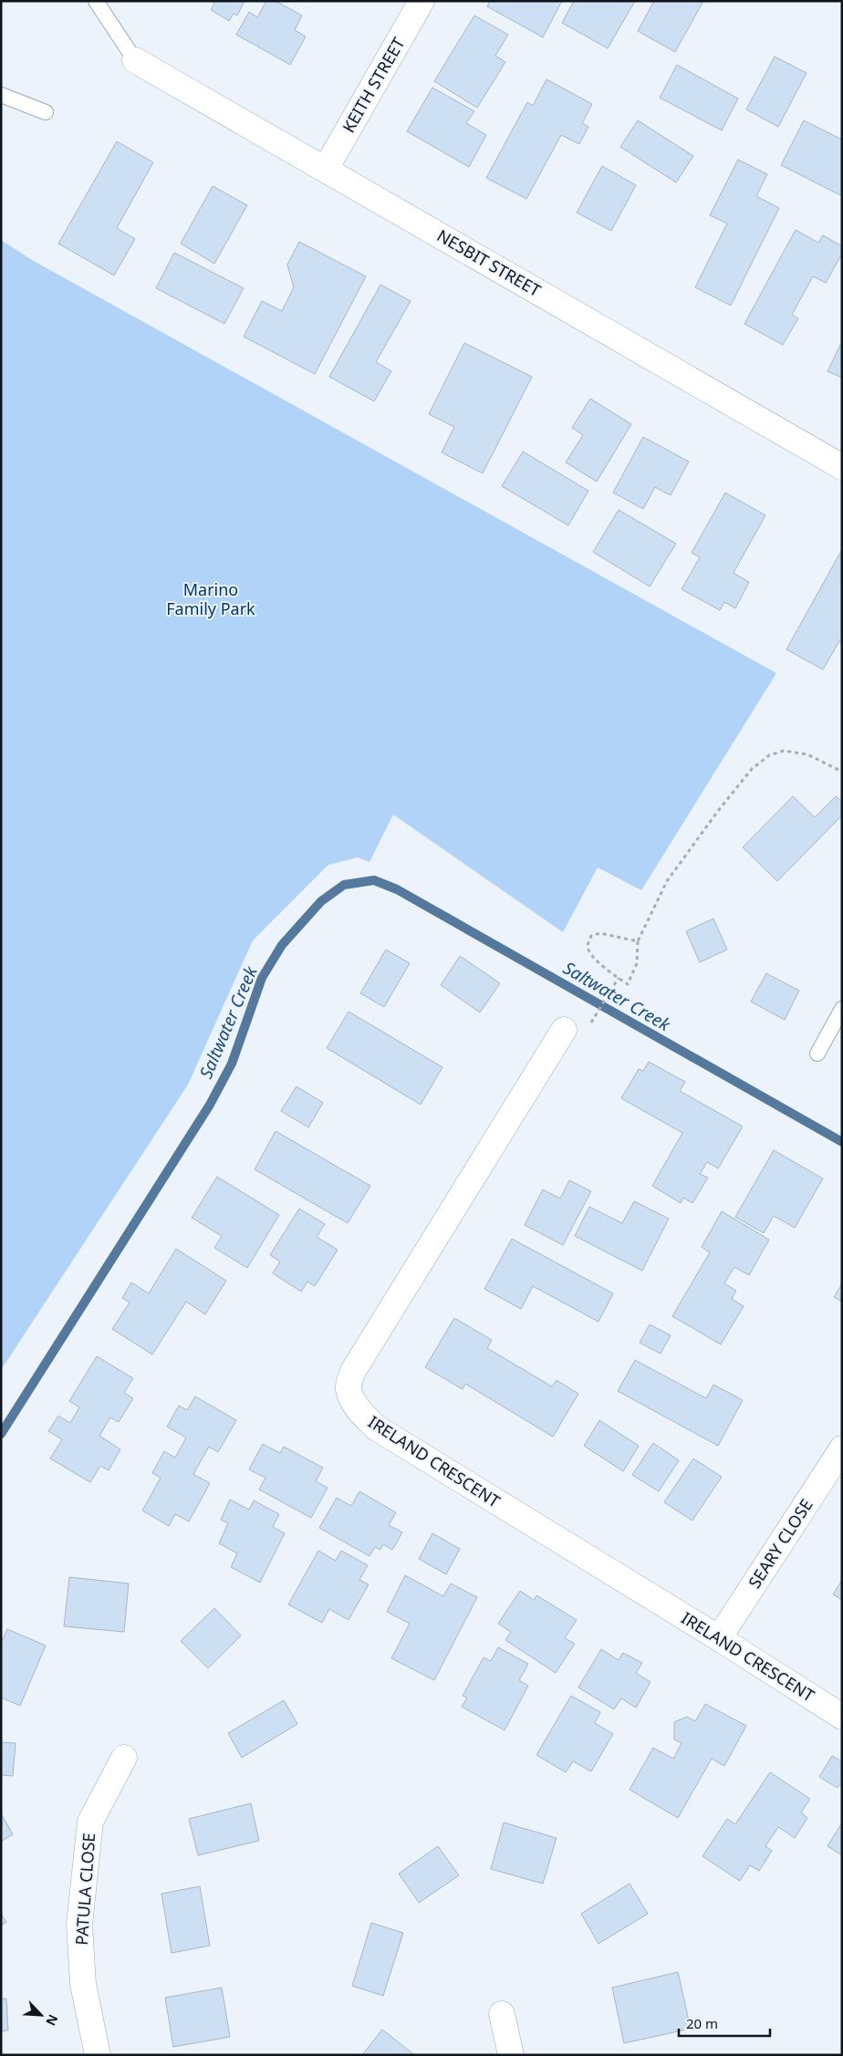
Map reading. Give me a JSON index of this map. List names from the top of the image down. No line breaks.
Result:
{"streets":{"street":["KEITH STREET","NESBIT STREET","IRELAND CRESCENT","SEARY CLOSE","PATULA CLOSE"]},"crossings":[["KEITH STREET","NESBIT STREET"],["IRELAND CRESCENT","SEARY CLOSE"]],"water":["Saltwater Creek"],"parks":["Marino Family Park"],"scale_bar":"20 m","north":"bottom right"}
